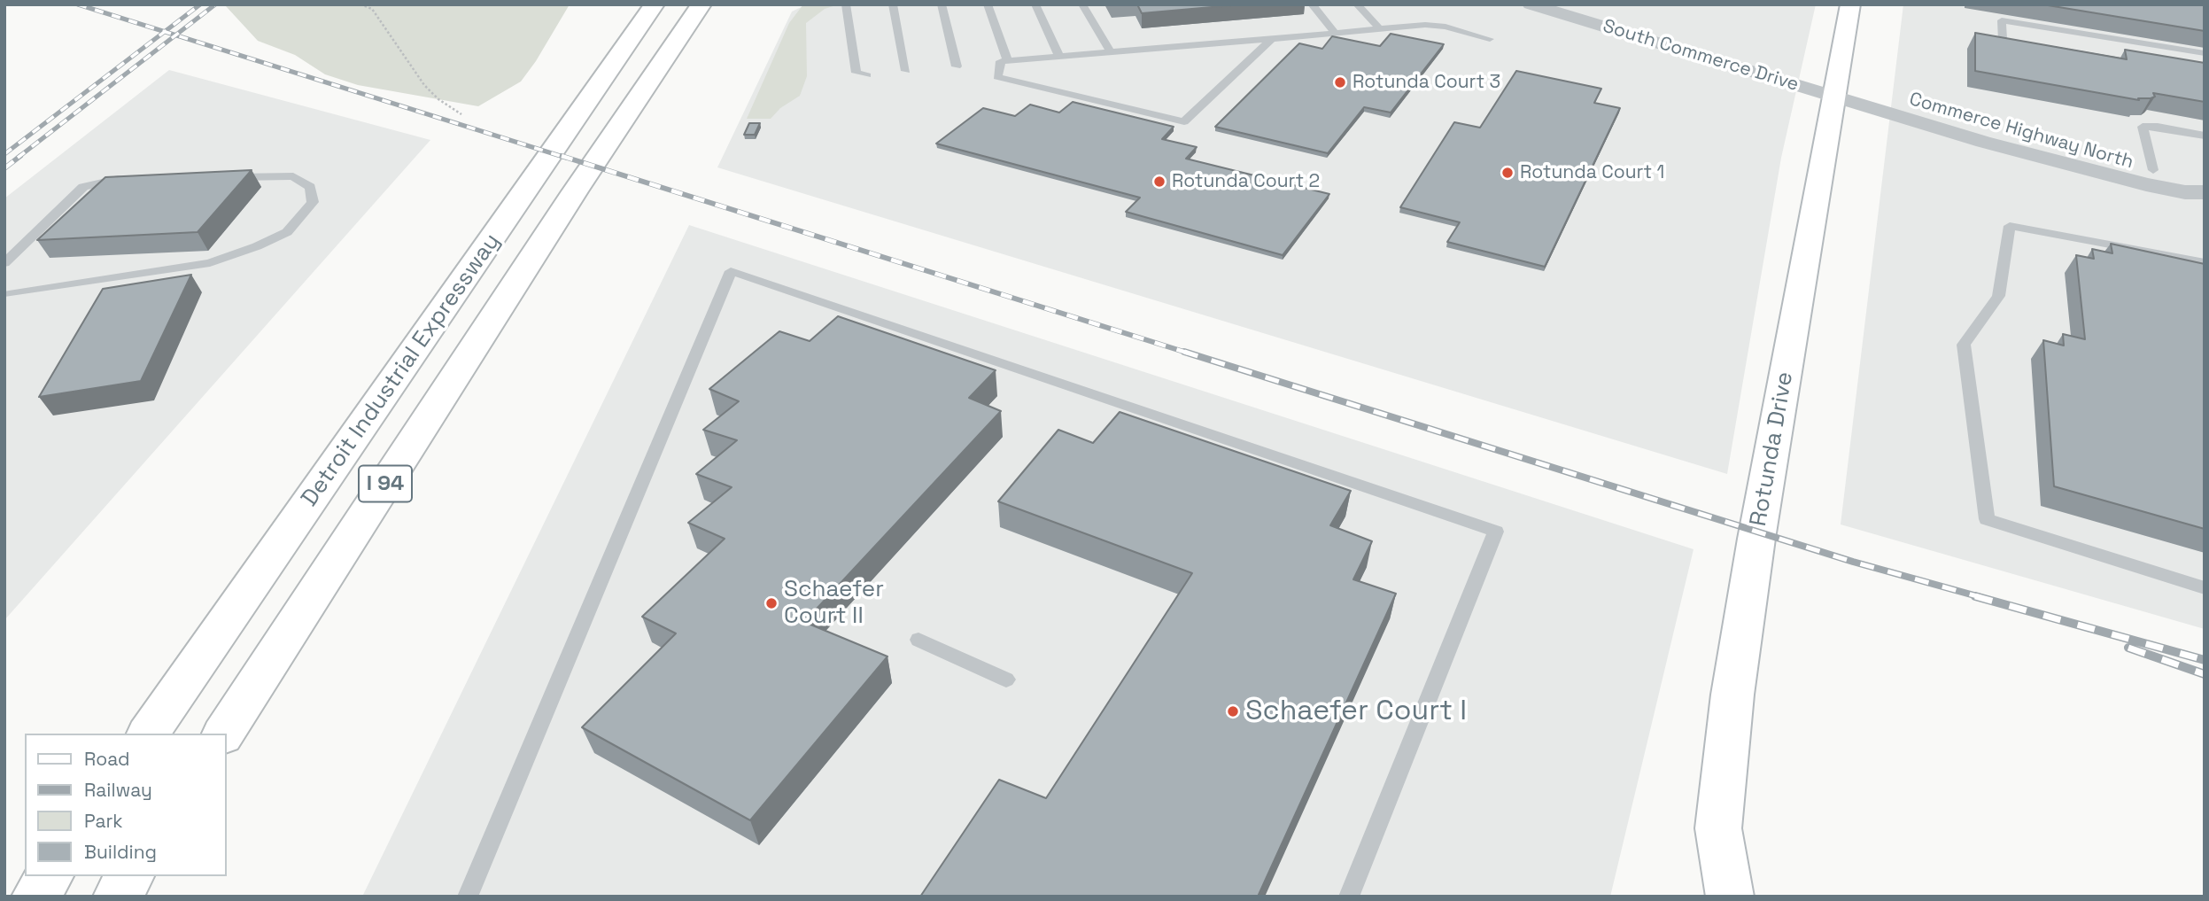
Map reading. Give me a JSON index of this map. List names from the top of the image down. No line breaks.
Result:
{"streets":{"main road":["Detroit Industrial Expressway","Rotunda Drive","I 94"],"street":["South Commerce Drive","Commerce Highway North"]},"crossings":[["South Commerce Drive","Commerce Highway North"],["South Commerce Drive","Rotunda Drive"],["Commerce Highway North","Rotunda Drive"]],"places":["Rotunda Court 3","Rotunda Court 1","Rotunda Court 2","Schaefer Court II","Schaefer Court I"],"legend":["Road","Railway","Park","Building"]}
